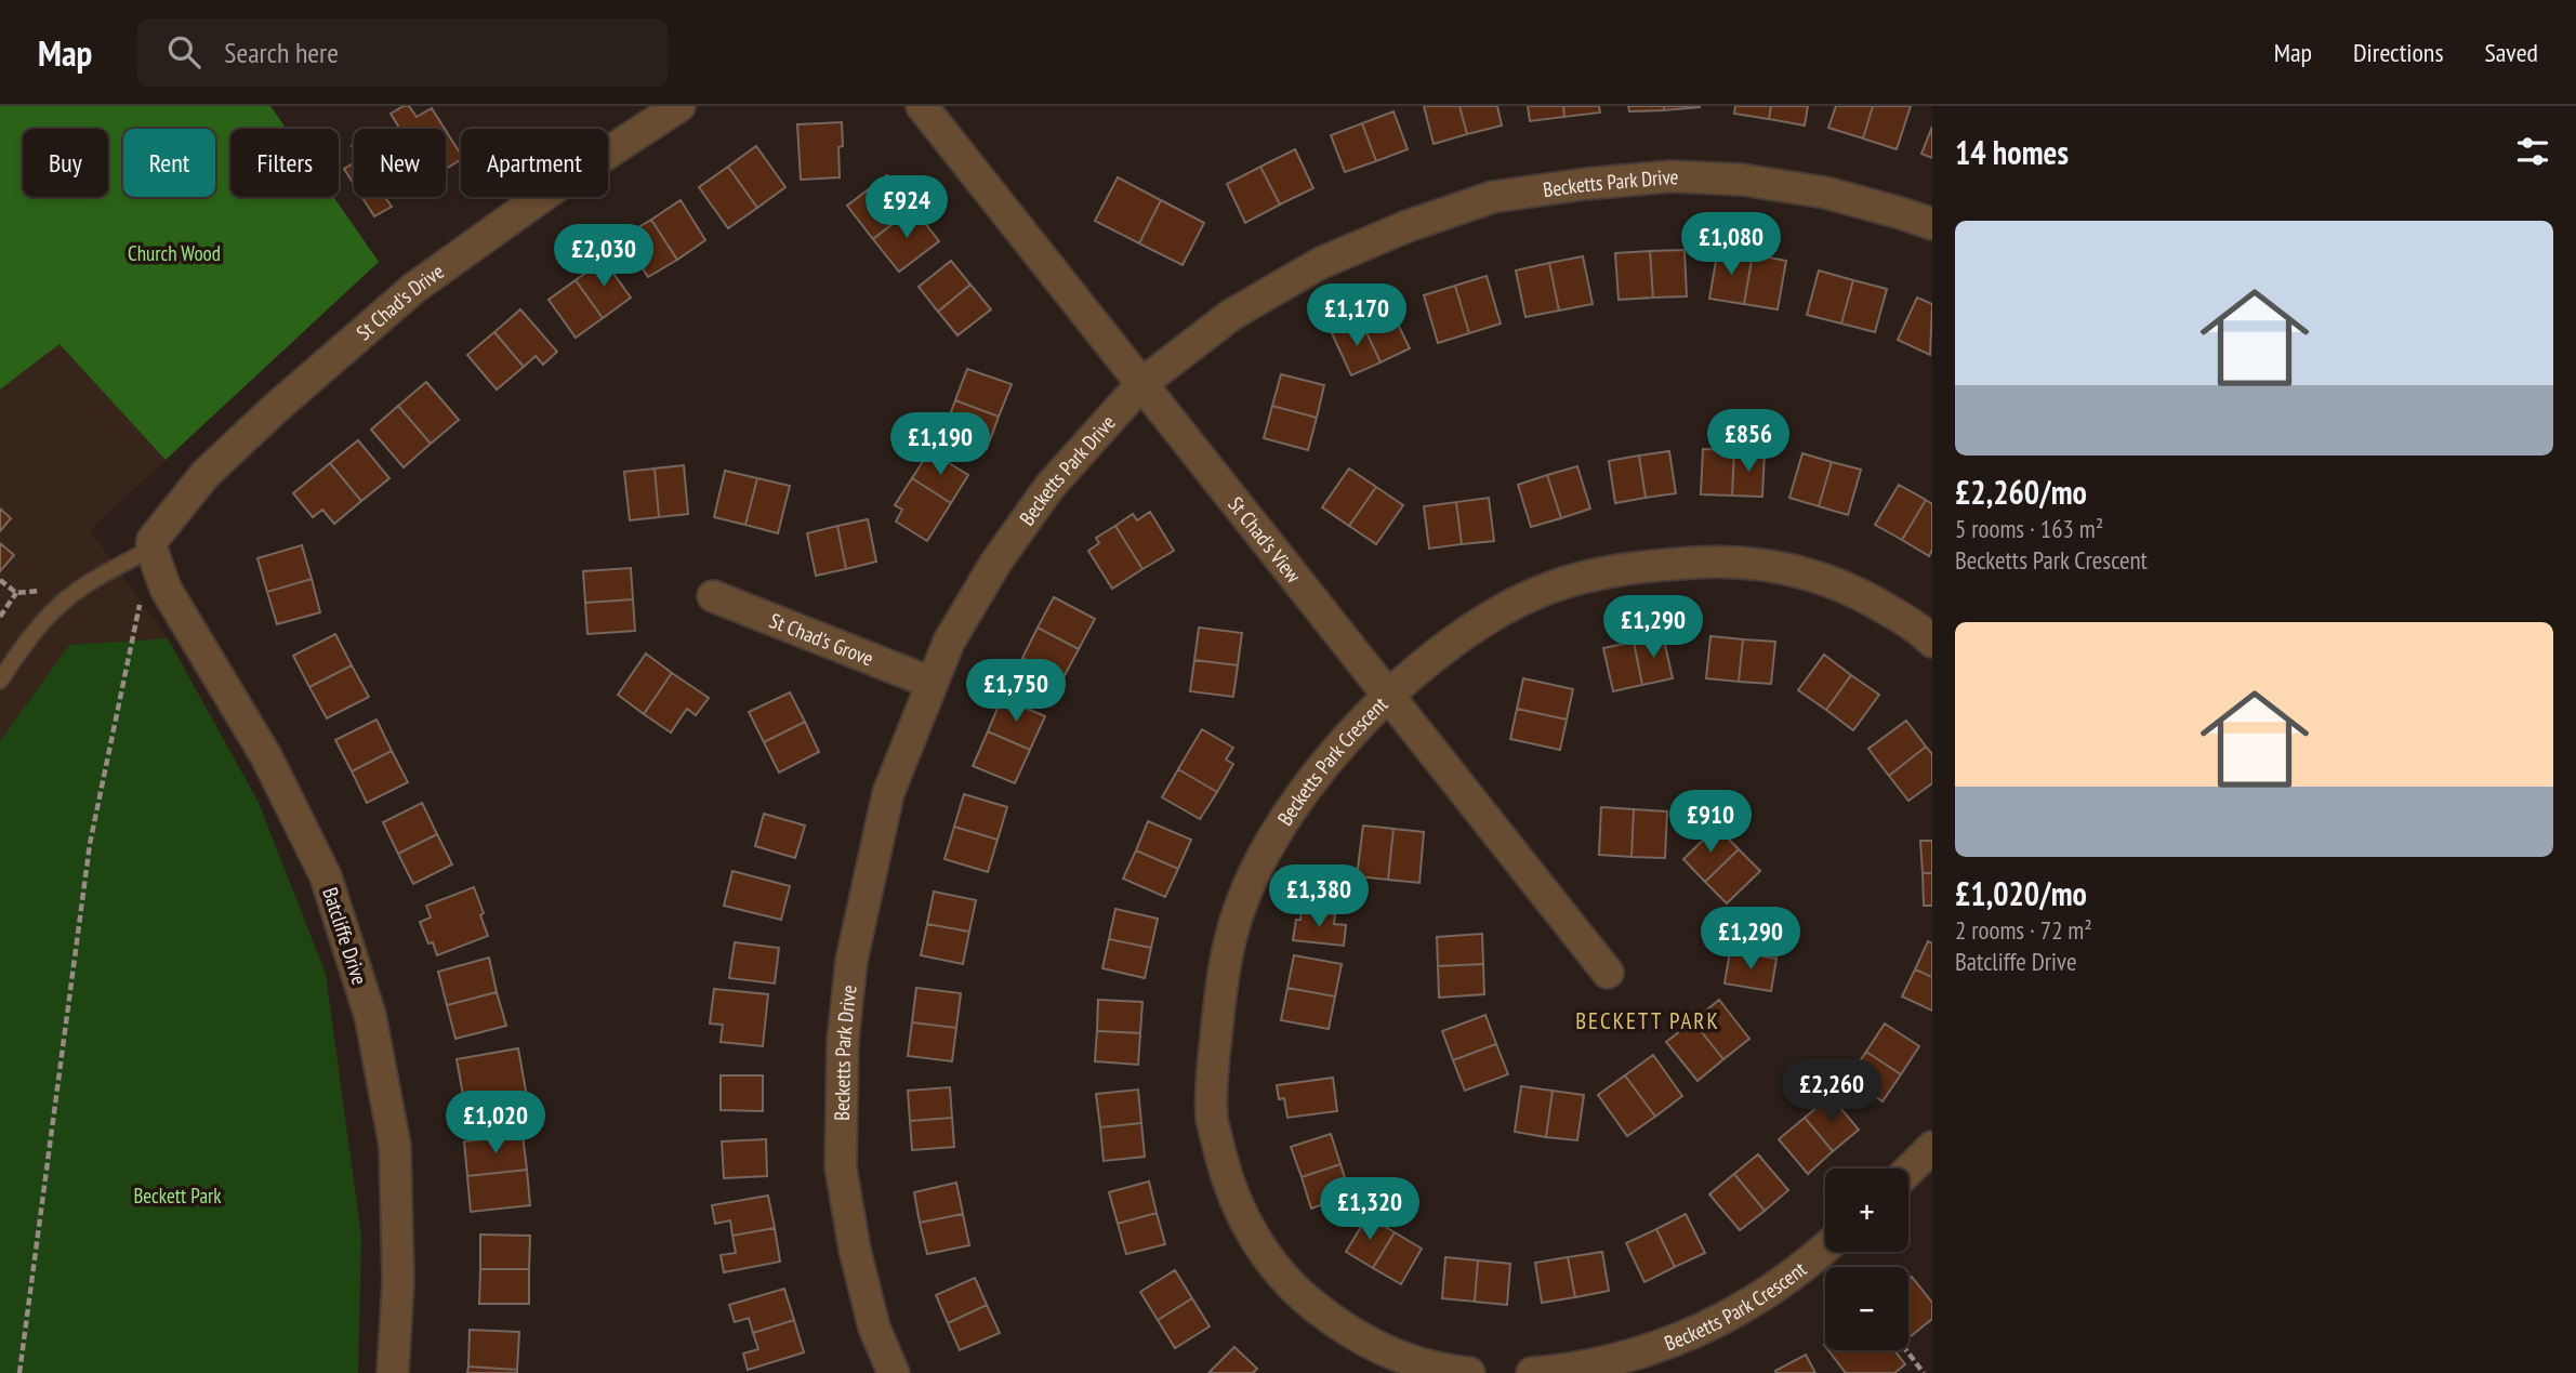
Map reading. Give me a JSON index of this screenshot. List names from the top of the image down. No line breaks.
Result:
{"streets":{"street":["Becketts Park Drive","St Chad's Drive","St Chad's View","St Chad's Grove","Becketts Park Crescent","Batcliffe Drive"]},"crossings":[["Becketts Park Drive","St Chad's View"],["Becketts Park Drive","St Chad's Grove"],["St Chad's Drive","Batcliffe Drive"],["St Chad's View","Becketts Park Crescent"]],"districts":["BECKETT PARK"],"parks":["Church Wood","Beckett Park"],"page":{"header":"Map","search":"Search here","nav":["Map","Directions","Saved"],"heading":"14 homes","chip":["Buy","Rent","Filters","New","Apartment"],"price":["£924","£1,080","£2,030","£1,170","£856","£1,190","£1,290","£1,750","£910","£1,380","£1,290","£2,260","£1,020","£1,320"],"list":[{"name":"£2,260/mo","note":"5 rooms · 163 m² · Becketts Park Crescent"},{"name":"£1,020/mo","note":"2 rooms · 72 m² · Batcliffe Drive"}],"map_buttons":["+","−"]}}
